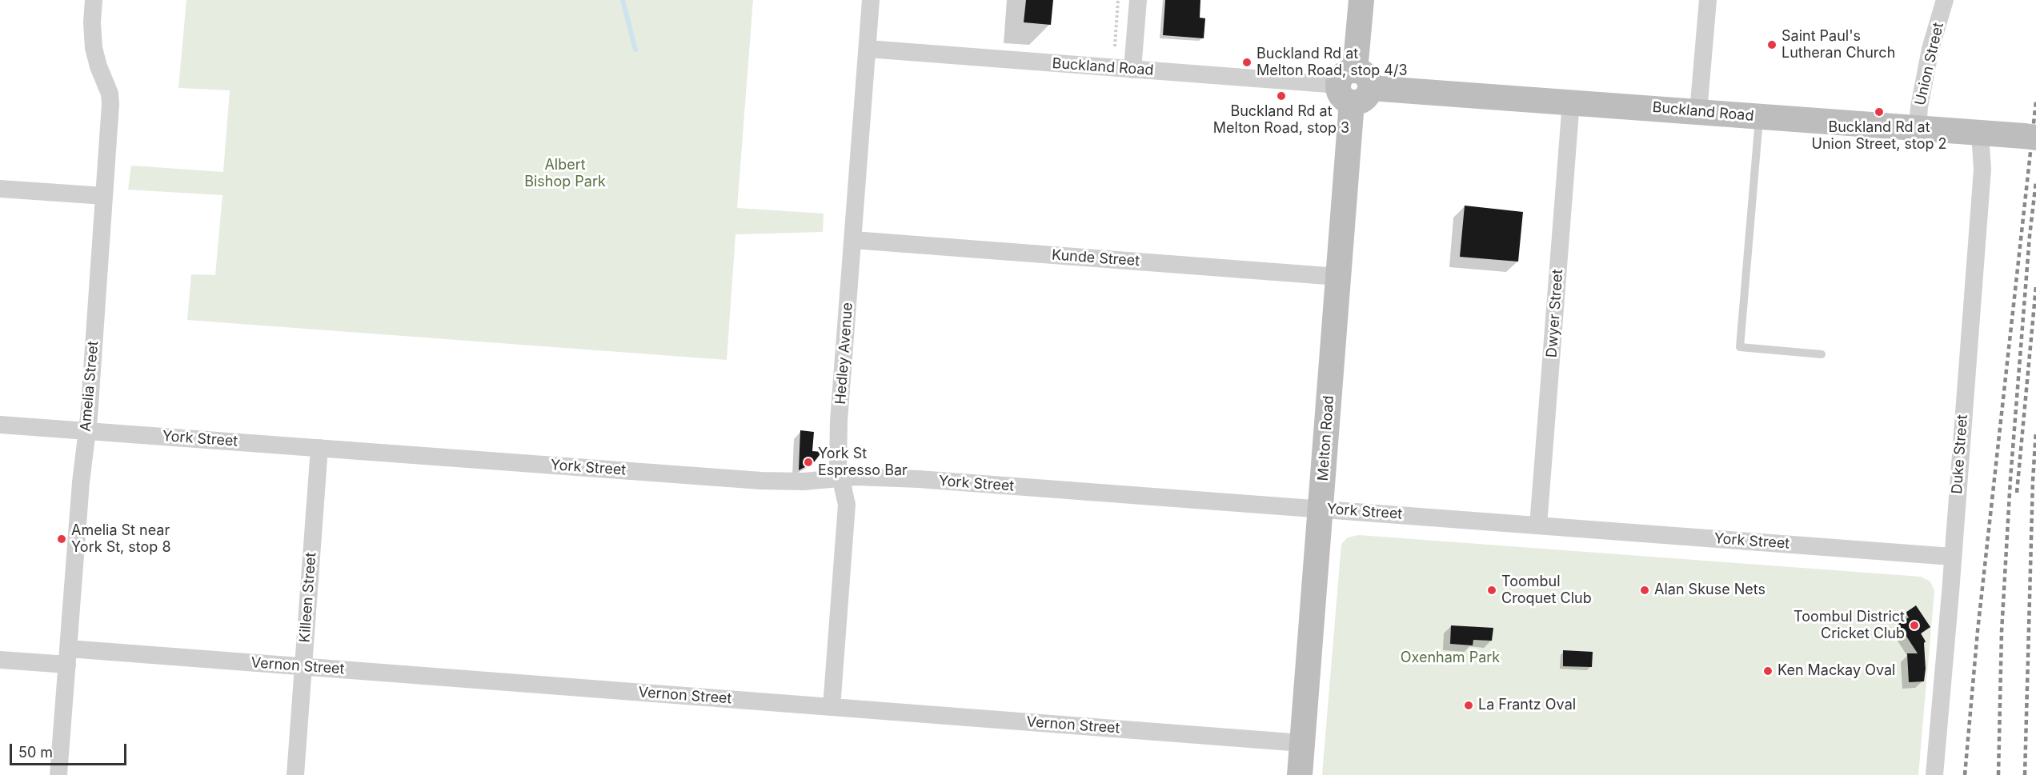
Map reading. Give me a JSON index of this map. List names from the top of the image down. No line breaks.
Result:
{"streets":{"street":["Union Street","Buckland Road","Kunde Street","Dwyer Street","Hedley Avenue","Amelia Street","Melton Road","York Street","Duke Street","Killeen Street","Vernon Street"]},"crossings":[["Union Street","Buckland Road"],["Buckland Road","Dwyer Street"],["Buckland Road","Hedley Avenue"],["Buckland Road","Melton Road"],["Buckland Road","Duke Street"],["Kunde Street","Hedley Avenue"],["Kunde Street","Melton Road"],["Dwyer Street","York Street"],["Hedley Avenue","York Street"],["Hedley Avenue","Vernon Street"],["Amelia Street","York Street"],["Amelia Street","Vernon Street"],["Melton Road","York Street"],["Melton Road","Vernon Street"],["York Street","Duke Street"],["York Street","Killeen Street"],["Killeen Street","Vernon Street"]],"parks":["Albert Bishop Park","Oxenham Park"],"places":["Saint Paul's Lutheran Church","Buckland Rd at Melton Road, stop 4/3","Buckland Rd at Melton Road, stop 3","Buckland Rd at Union Street, stop 2","York St Espresso Bar","Amelia St near York St, stop 8","Toombul Croquet Club","Alan Skuse Nets","Toombul District Cricket Club","Ken Mackay Oval","La Frantz Oval"],"scale_bar":"50 m"}
